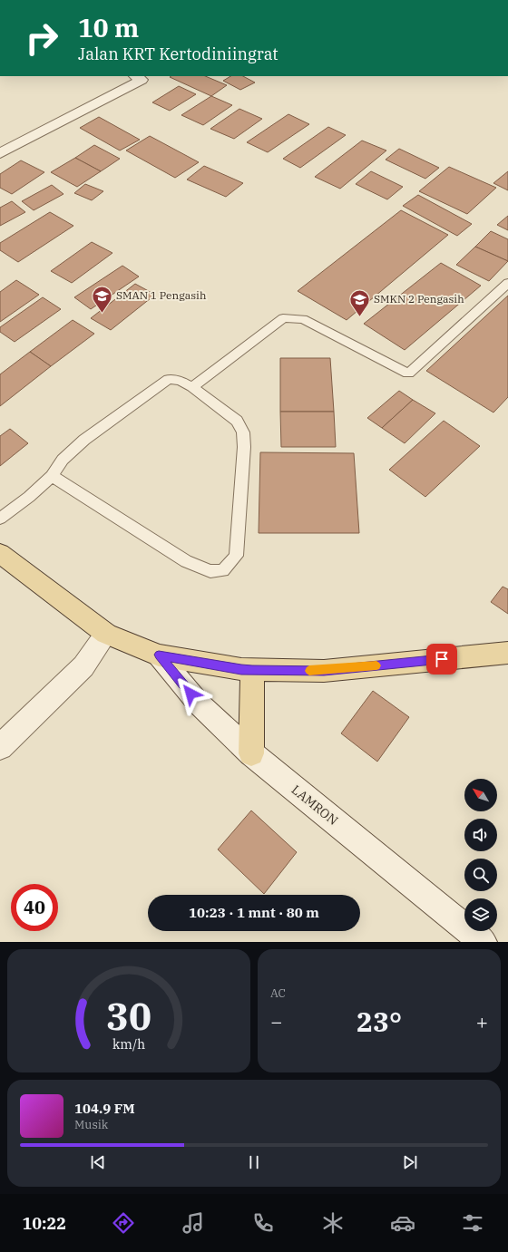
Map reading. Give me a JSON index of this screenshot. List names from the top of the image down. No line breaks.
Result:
{"streets":{"street":["LAMRON"]},"places":{"school or university":["SMAN 1 Pengasih","SMKN 2 Pengasih"]},"north":"top left","page":{"turn":["10 m","Jalan KRT Kertodiniingrat"],"limit":"40","trip":"10:23 · 1 mnt · 80 m","tile":"AC","heat":["−","23°","+"],"song":["104.9 FM","Musik"],"tabs":"10:22","gauge":["30","km/h"]}}
